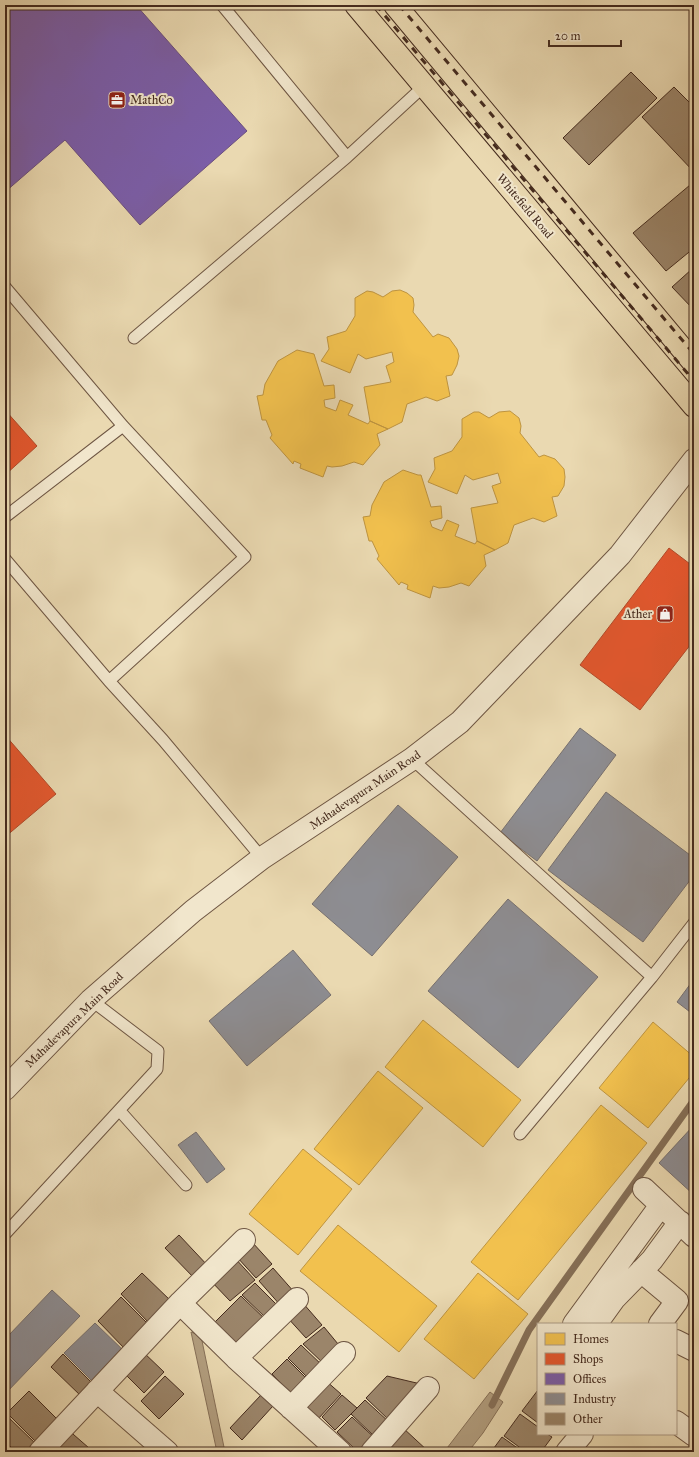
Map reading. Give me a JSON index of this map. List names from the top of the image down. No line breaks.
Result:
{"streets":{"main road":["Whitefield Road"],"street":["Mahadevapura Main Road"]},"places":{"office":["MathCo"],"shop":["Ather"]},"legend":["Homes","Shops","Offices","Industry","Other"],"scale_bar":"20 m"}
